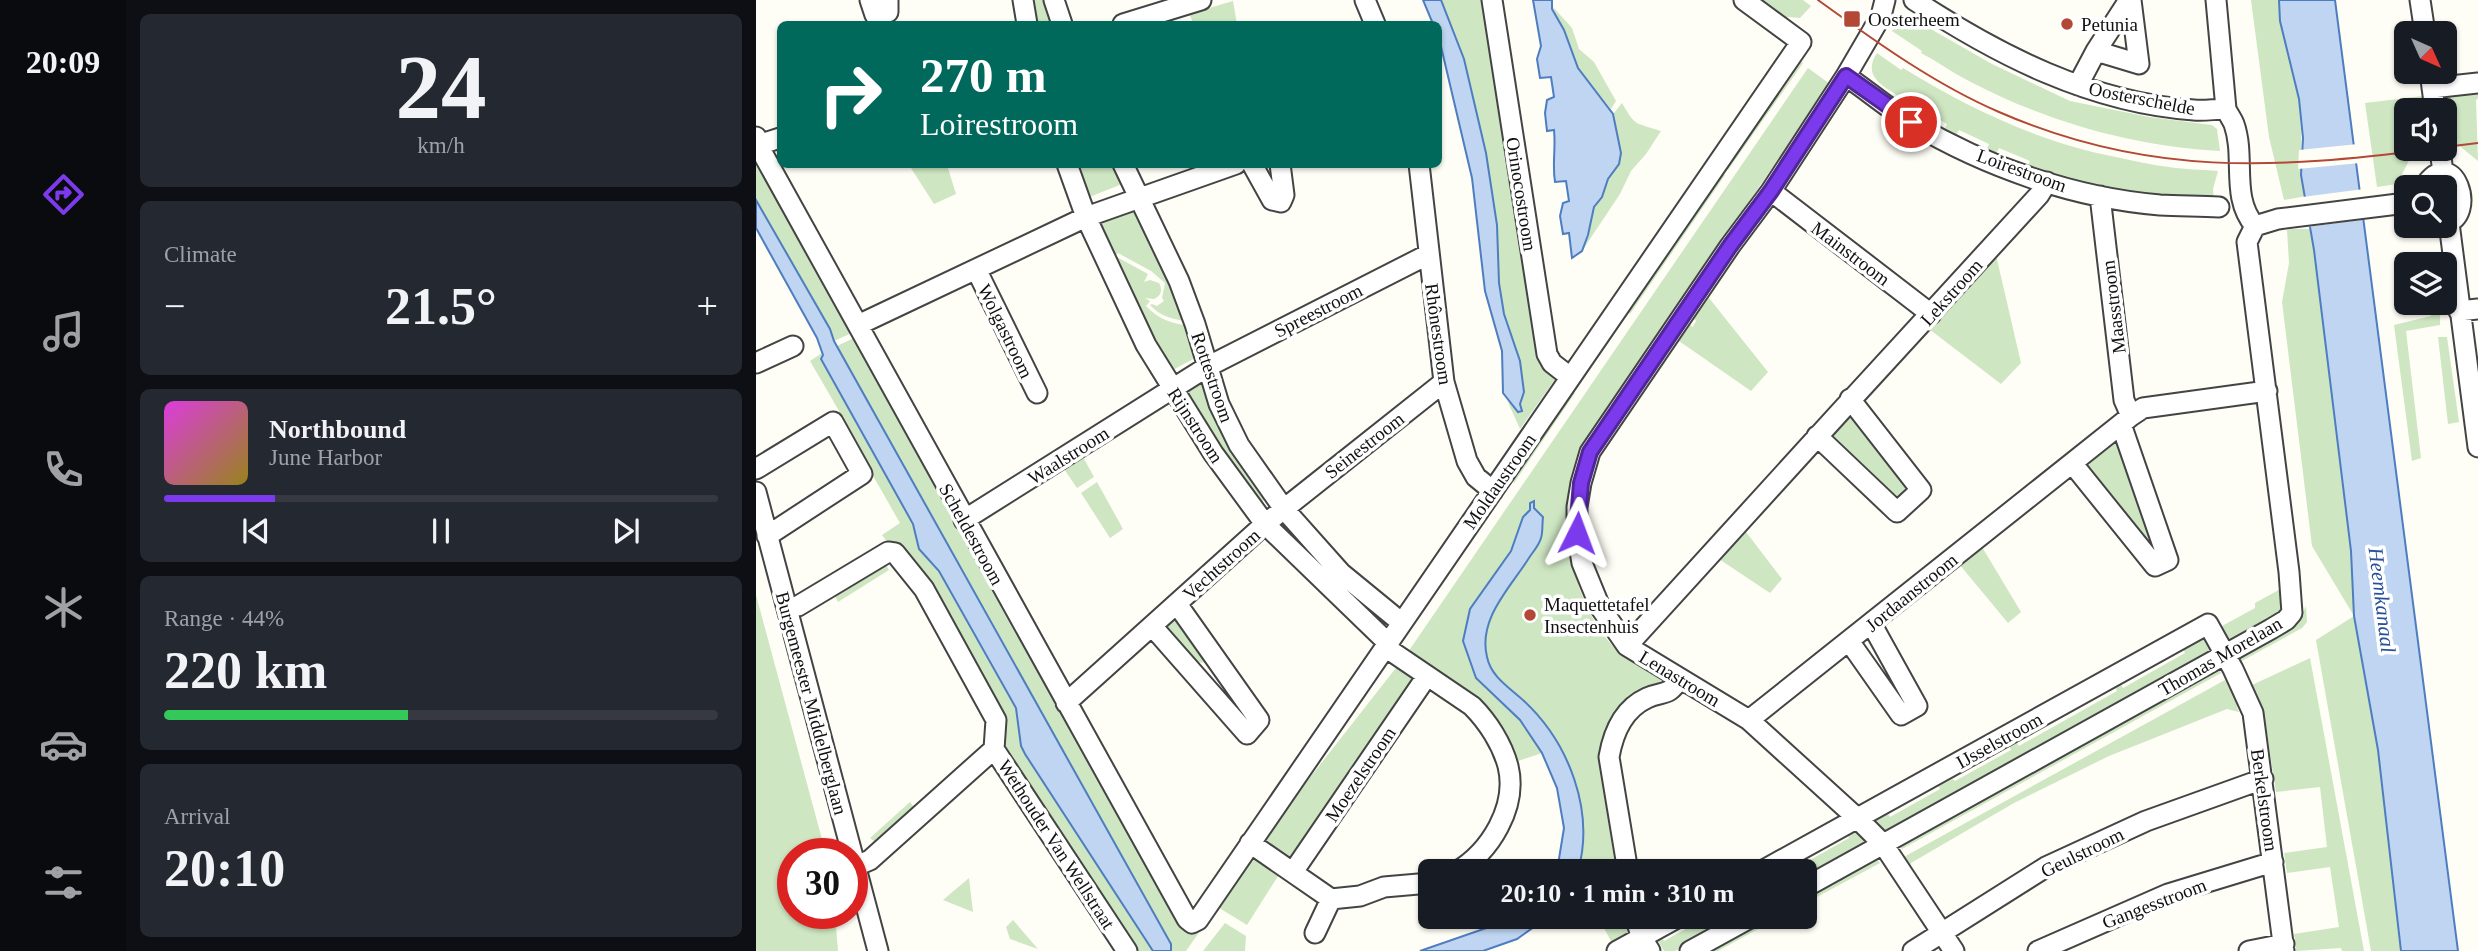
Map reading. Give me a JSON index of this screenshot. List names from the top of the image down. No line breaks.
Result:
{"streets":{"street":["Oosterschelde","Loirestroom","Orinocostroom","Mainstroom","Lekstroom","Maasstroom","Spreestroom","Wolgastroom","Rhônestroom","Rottestroom","Rijnstroom","Seinestroom","Waalstroom","Moldaustroom","Scheldestroom","Vechtstroom","Jordaanstroom","Thomas Morelaan","Lenastroom","Burgemeester Middelberglaan","IJsselstroom","Moezelstroom","Berkelstroom","Wethouder Van Wellstraat","Geulstroom","Gangesstroom"]},"crossings":[["Loirestroom","Lekstroom"],["Loirestroom","Maasstroom"],["Loirestroom","Lenastroom"],["Orinocostroom","Moldaustroom"],["Mainstroom","Lekstroom"],["Mainstroom","Lenastroom"],["Lekstroom","Lenastroom"],["Maasstroom","Jordaanstroom"],["Spreestroom","Rhônestroom"],["Spreestroom","Rottestroom"],["Spreestroom","Rijnstroom"],["Spreestroom","Waalstroom"],["Wolgastroom","Rottestroom"],["Wolgastroom","Rijnstroom"],["Wolgastroom","Scheldestroom"],["Rhônestroom","Seinestroom"],["Rhônestroom","Moldaustroom"],["Rottestroom","Seinestroom"],["Rottestroom","Moldaustroom"],["Rijnstroom","Seinestroom"],["Rijnstroom","Waalstroom"],["Rijnstroom","Moldaustroom"],["Rijnstroom","Vechtstroom"],["Seinestroom","Vechtstroom"],["Waalstroom","Scheldestroom"],["Moldaustroom","Scheldestroom"],["Scheldestroom","Vechtstroom"],["Jordaanstroom","Thomas Morelaan"],["Jordaanstroom","Lenastroom"],["Thomas Morelaan","Lenastroom"],["Thomas Morelaan","IJsselstroom"],["Thomas Morelaan","Berkelstroom"],["Lenastroom","IJsselstroom"],["Lenastroom","Geulstroom"],["IJsselstroom","Berkelstroom"],["Berkelstroom","Geulstroom"],["Berkelstroom","Gangesstroom"]],"water":["Heemkanaal"],"places":{"transit":["Oosterheem"],"other":["Petunia","Maquettetafel Insectenhuis"]},"north":"bottom right","page":{"tabs":"20:09","tile":[["24","km/h"],"Climate",["Range · 44%","220 km"],["Arrival","20:10"]],"turn":["270 m","Loirestroom"],"heat":["−","21.5°","+"],"song":["Northbound","June Harbor"],"limit":"30","trip":"20:10 · 1 min · 310 m"}}
